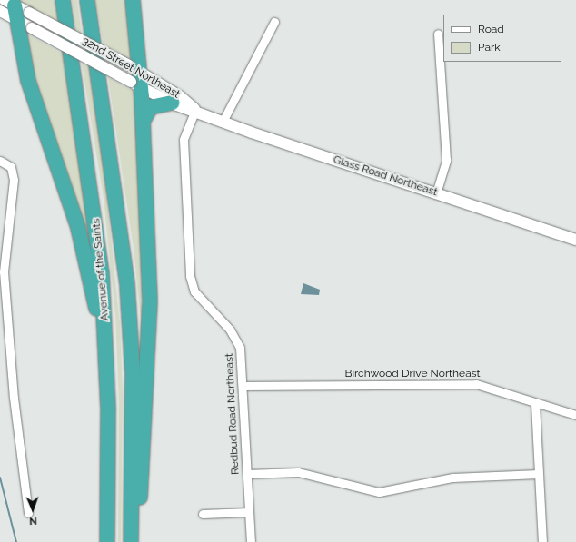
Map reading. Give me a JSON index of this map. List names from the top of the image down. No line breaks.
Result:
{"streets":{"highway":["Avenue of the Saints"],"street":["32nd Street Northeast","Glass Road Northeast","Birchwood Drive Northeast","Redbud Road Northeast"]},"crossings":[["32nd Street Northeast","Glass Road Northeast"],["32nd Street Northeast","Redbud Road Northeast"],["Glass Road Northeast","Redbud Road Northeast"],["Birchwood Drive Northeast","Redbud Road Northeast"]],"legend":["Road","Park"],"north":"bottom"}
